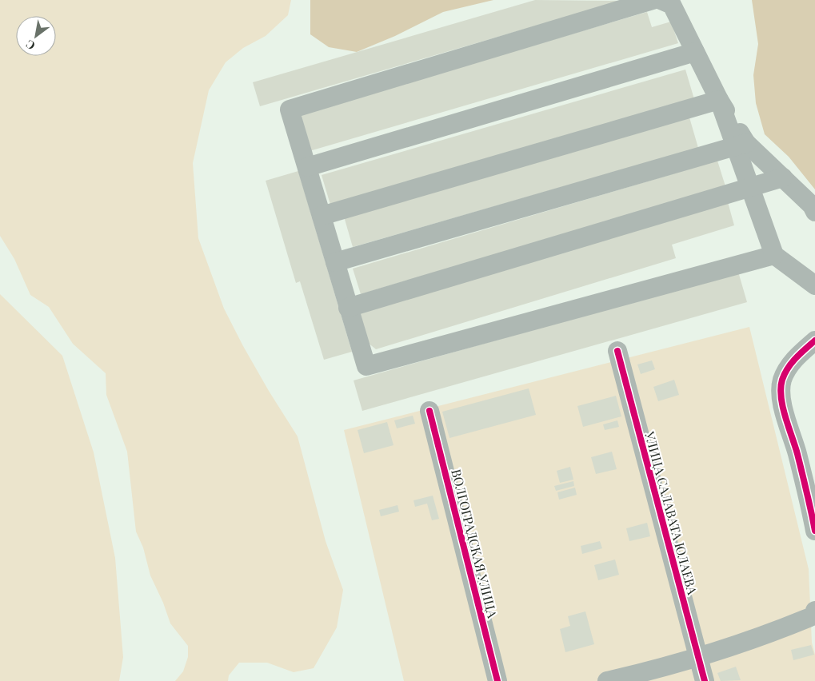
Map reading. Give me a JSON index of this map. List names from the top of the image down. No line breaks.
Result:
{"streets":{"street":["УЛИЦА САЛАВАТА ЮЛАЕВА","ВОЛГОГРАДСКАЯ УЛИЦА"]},"north":"bottom left"}
